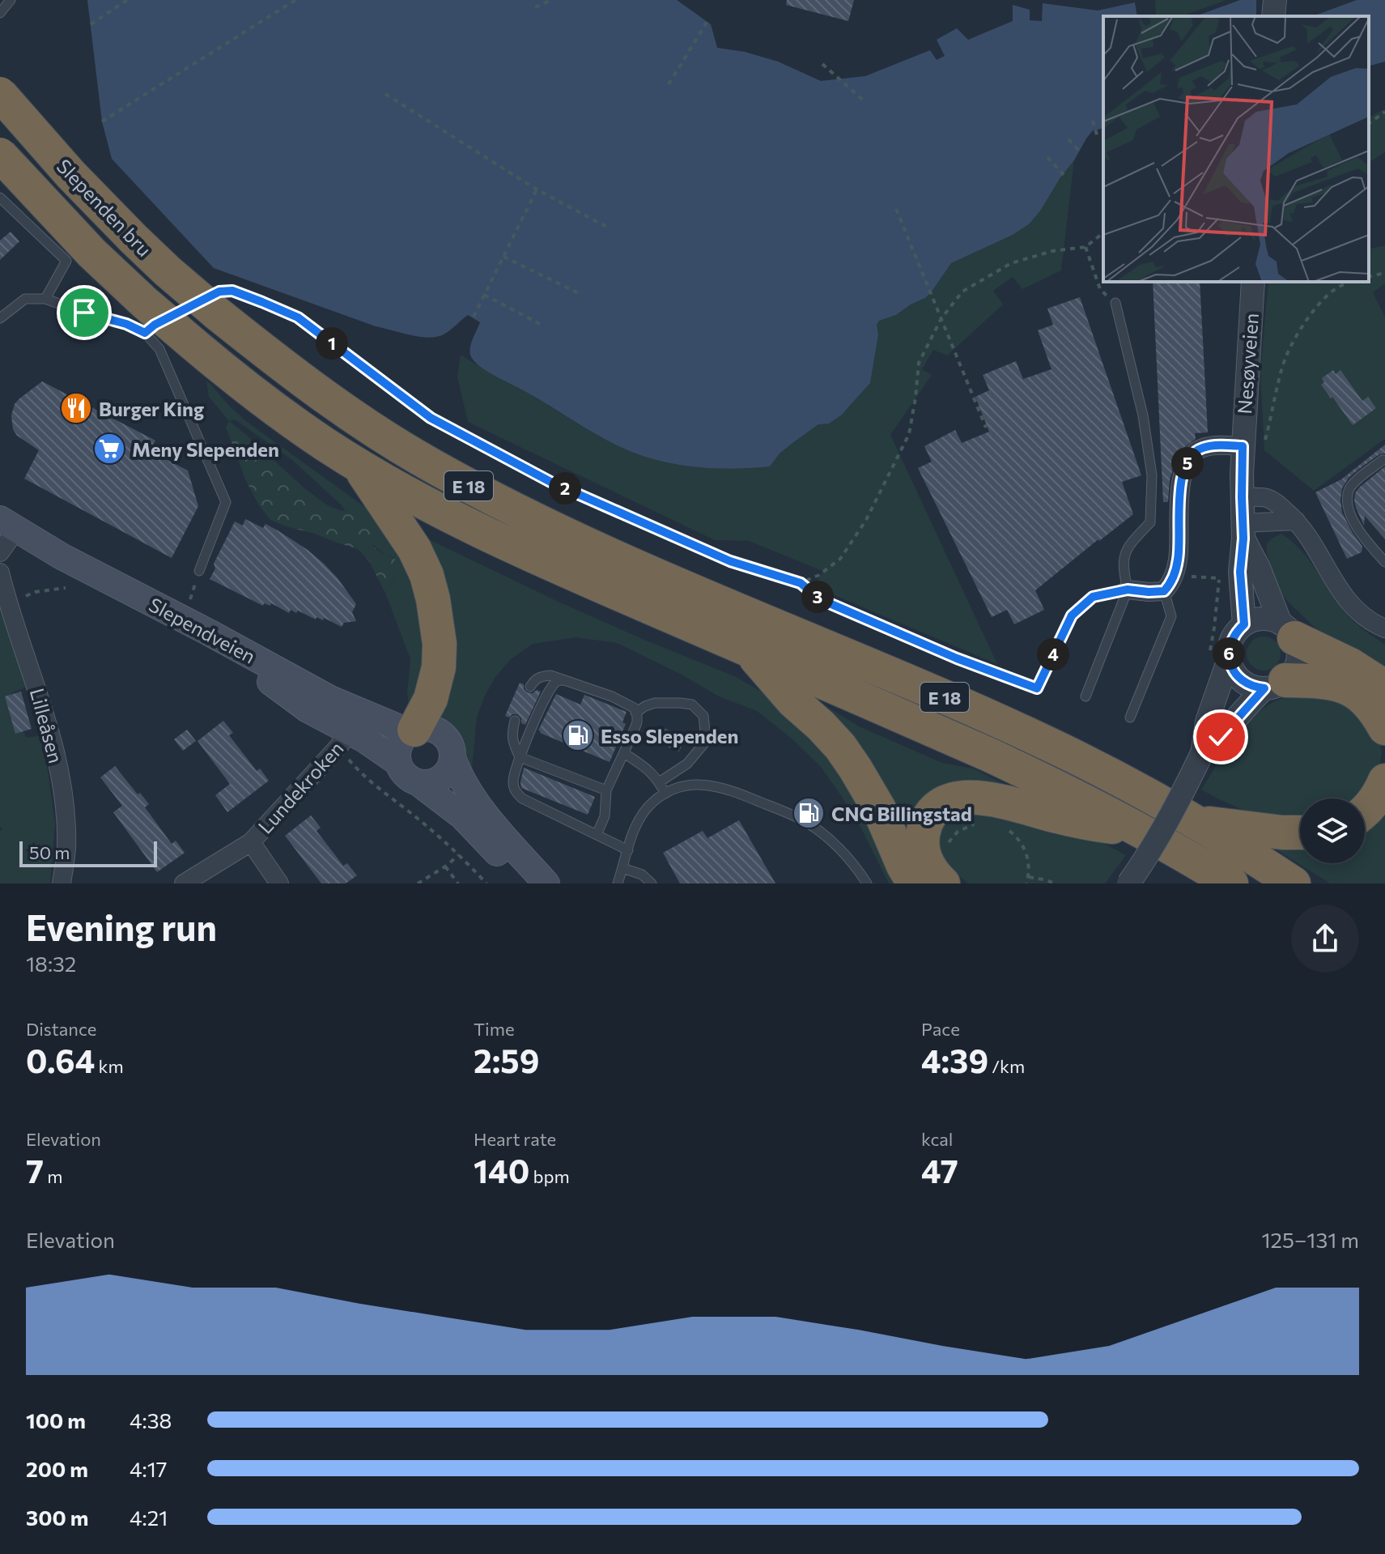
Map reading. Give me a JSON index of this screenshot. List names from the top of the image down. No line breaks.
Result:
{"streets":{"highway":["Slependen bru","E 18"],"main road":["Slependveien"],"street":["Nesøyveien","Lilleåsen","Lundekroken"]},"crossings":[["Slependen bru","E 18"],["E 18","Slependveien"],["Slependveien","Lundekroken"]],"places":{"restaurant":["Burger King"],"supermarket":["Meny Slependen"],"fuel station":["Esso Slependen","CNG Billingstad"]},"scale_bar":"50 m","page":{"pins":["1","5","2","3","6","4"],"scale":"50 m","heading":["Evening run","18:32"],"stats":[["Distance","0.64 km"],["Time","2:59"],["Pace","4:39 /km"],["Elevation","7 m"],["Heart rate","140 bpm"],["kcal","47"]],"chart":["Elevation","125–131 m"],"list":[{"name":"100 m","note":"4:38"},{"name":"200 m","note":"4:17"},{"name":"300 m","note":"4:21"}]}}
